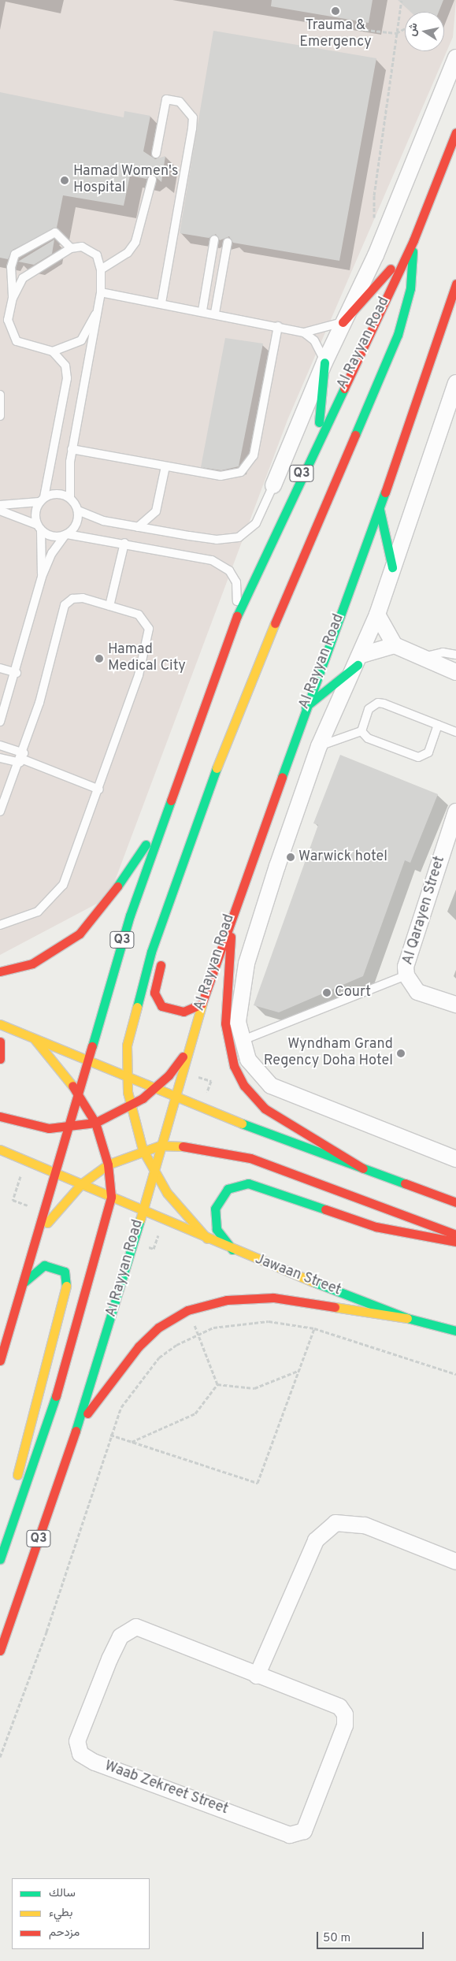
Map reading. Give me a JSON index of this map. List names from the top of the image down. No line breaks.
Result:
{"streets":{"main road":["Al Rayyan Road","Q3","Jawaan Street"],"street":["Al Qarayen Street","Waab Zekreet Street"]},"crossings":[["Al Rayyan Road","Jawaan Street"]],"places":["Trauma & Emergency","Hamad Women's Hospital","Hamad Medical City","Warwick hotel","Court","Wyndham Grand Regency Doha Hotel"],"legend":["سالك","بطيء","مزدحم"],"scale_bar":"50 m","north":"left"}
